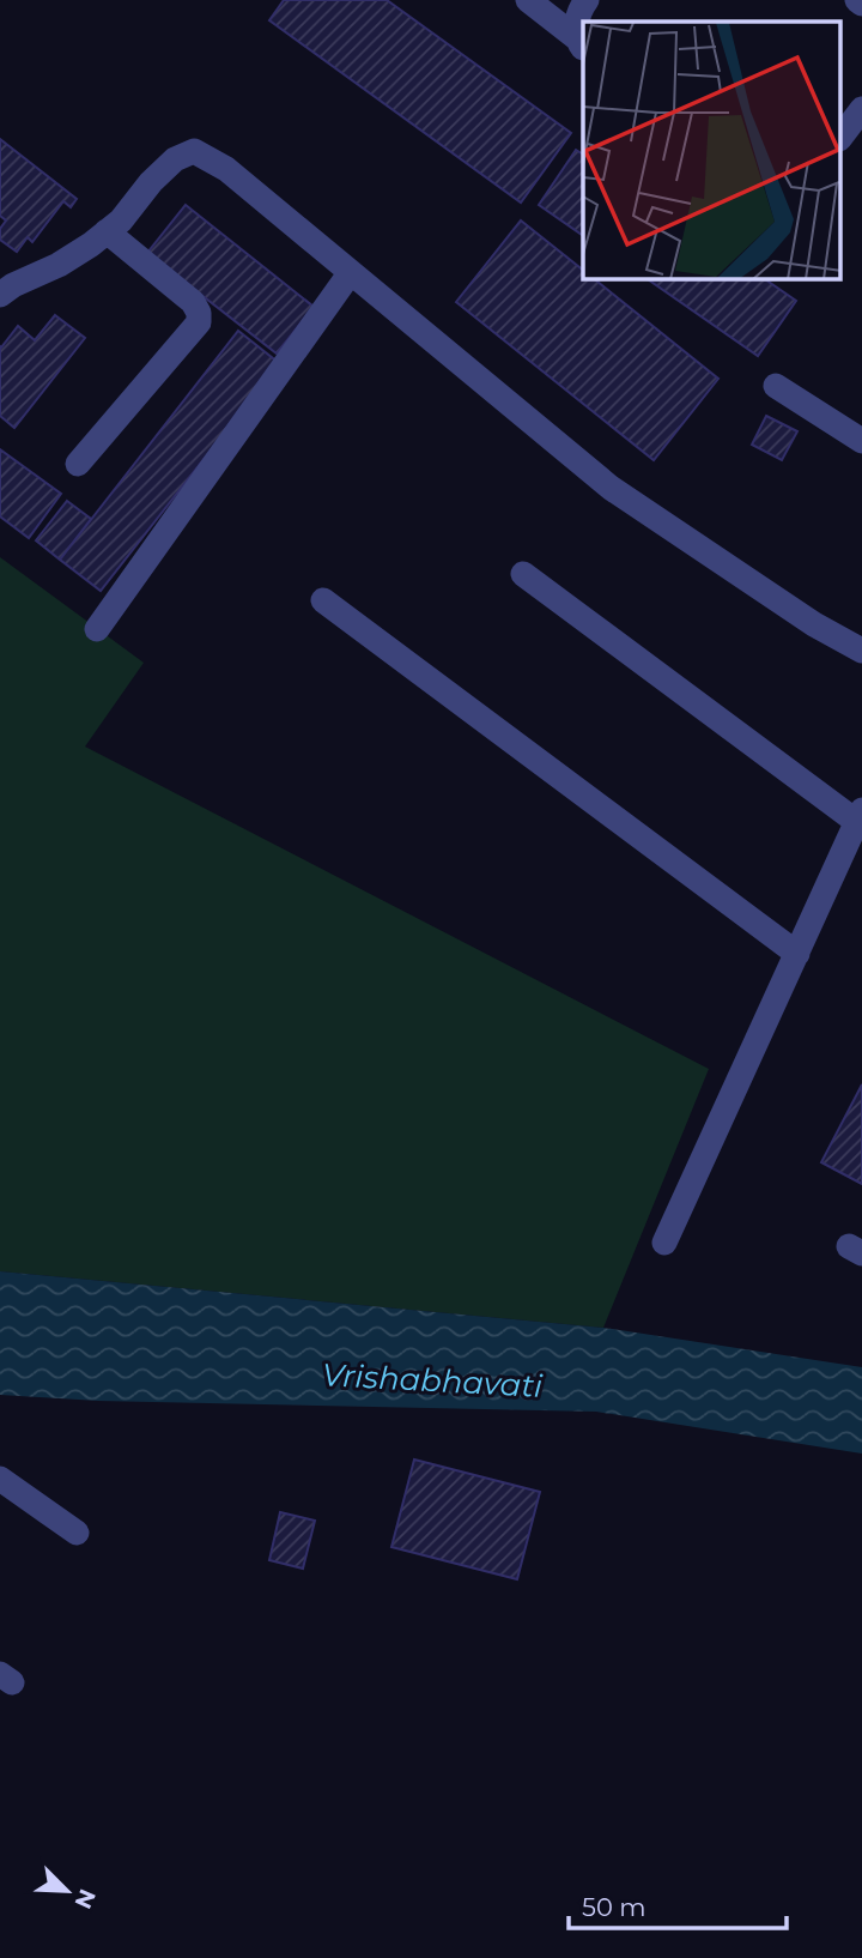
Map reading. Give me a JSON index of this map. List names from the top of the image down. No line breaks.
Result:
{"water":["Vrishabhavati"],"scale_bar":"50 m","north":"bottom right"}
